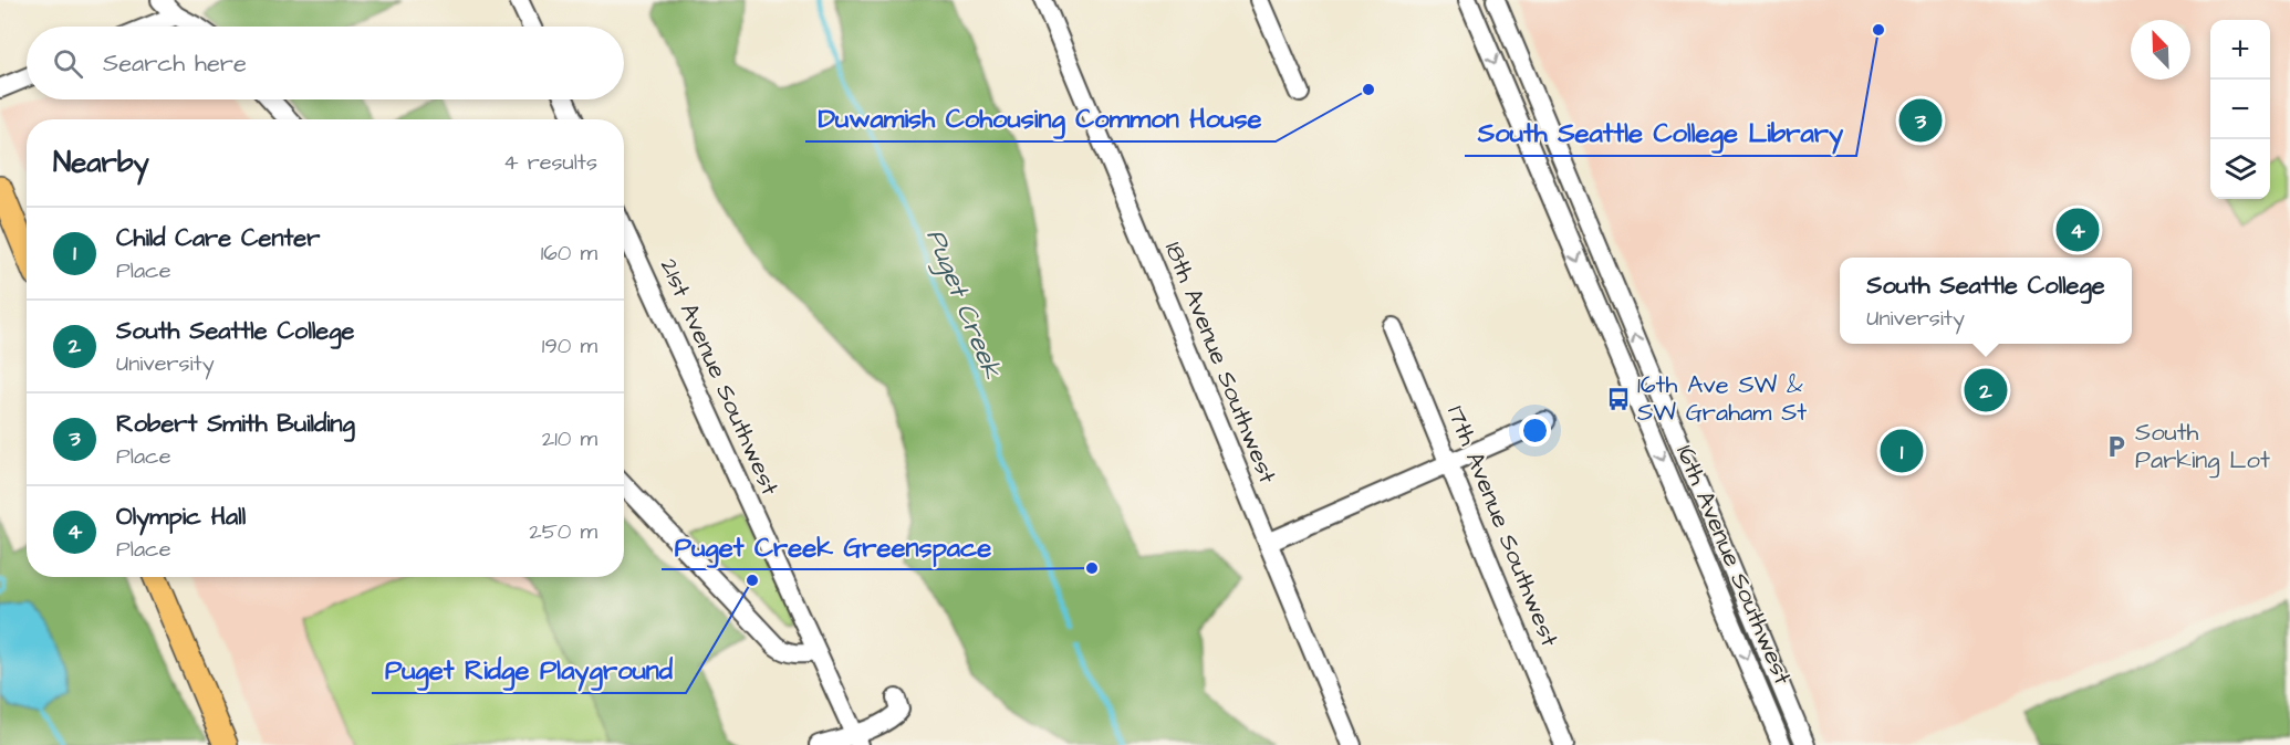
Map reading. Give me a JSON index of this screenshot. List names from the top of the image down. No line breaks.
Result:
{"streets":{"street":["18th Avenue Southwest","21st Avenue Southwest","17th Avenue Southwest","16th Avenue Southwest"]},"water":["Puget Creek"],"places":{"other":["South Seattle College Library","Duwamish Cohousing Common House","Puget Creek Greenspace","Puget Ridge Playground"],"bus stop":["16th Ave SW & SW Graham St"],"parking":["South Parking Lot"]},"north":"top left","page":{"map_buttons":["+","−"],"search":"Search here","pins":["3","4","2","1"],"heading":["Nearby","4 results"],"list":[{"mark":"1","name":"Child Care Center","note":"Place","value":"160 m"},{"mark":"2","name":"South Seattle College","note":"University","value":"190 m"},{"mark":"3","name":"Robert Smith Building","note":"Place","value":"210 m"},{"mark":"4","name":"Olympic Hall","note":"Place","value":"250 m"}],"popup":["South Seattle College","University"]}}
